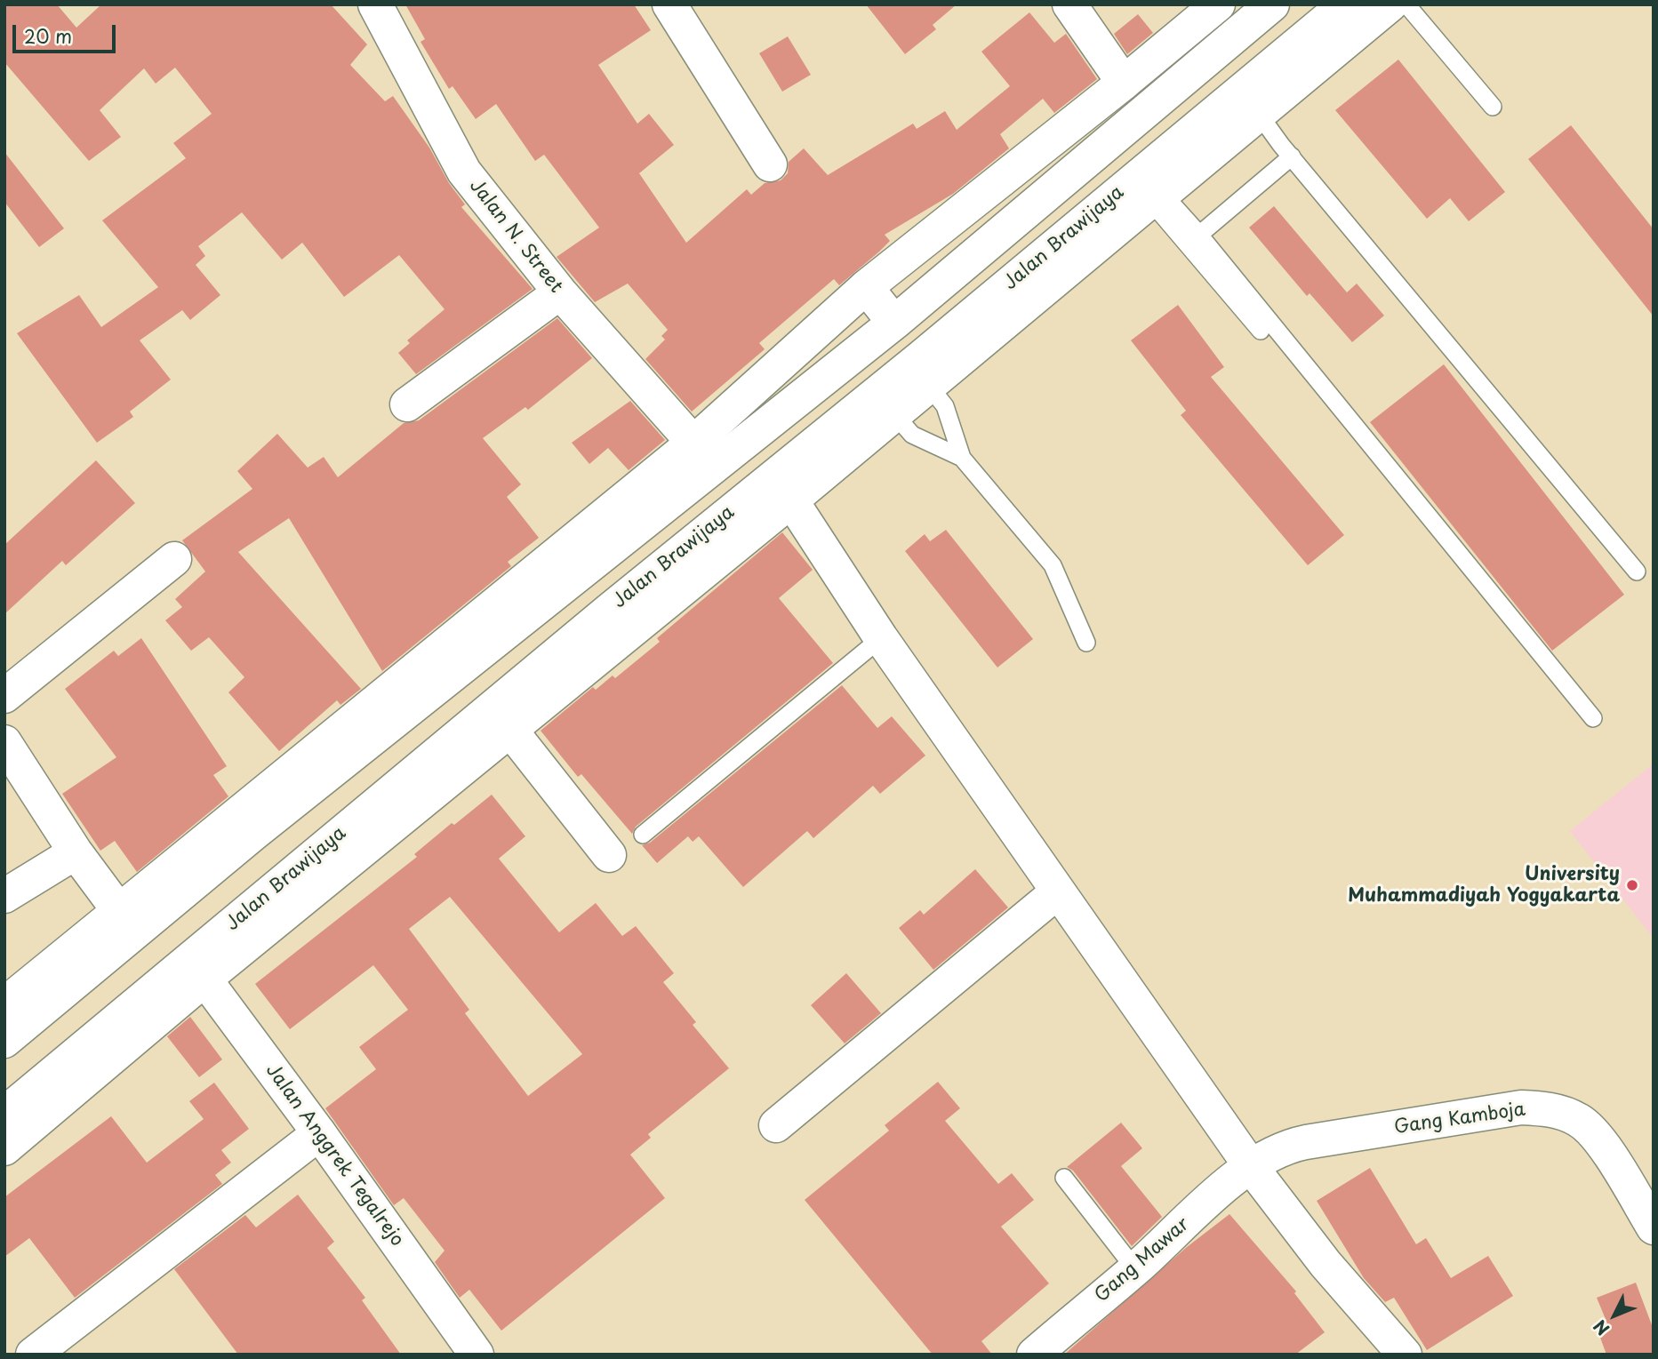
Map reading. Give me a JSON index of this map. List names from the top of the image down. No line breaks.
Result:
{"streets":{"main road":["Jalan N. Street","Jalan Brawijaya","Gang Kamboja","Jalan Anggrek Tegalrejo","Gang Mawar"]},"crossings":[["Jalan Brawijaya","Jalan Anggrek Tegalrejo"],["Gang Kamboja","Gang Mawar"]],"places":["University Muhammadiyah Yogyakarta"],"scale_bar":"20 m","north":"bottom left"}
